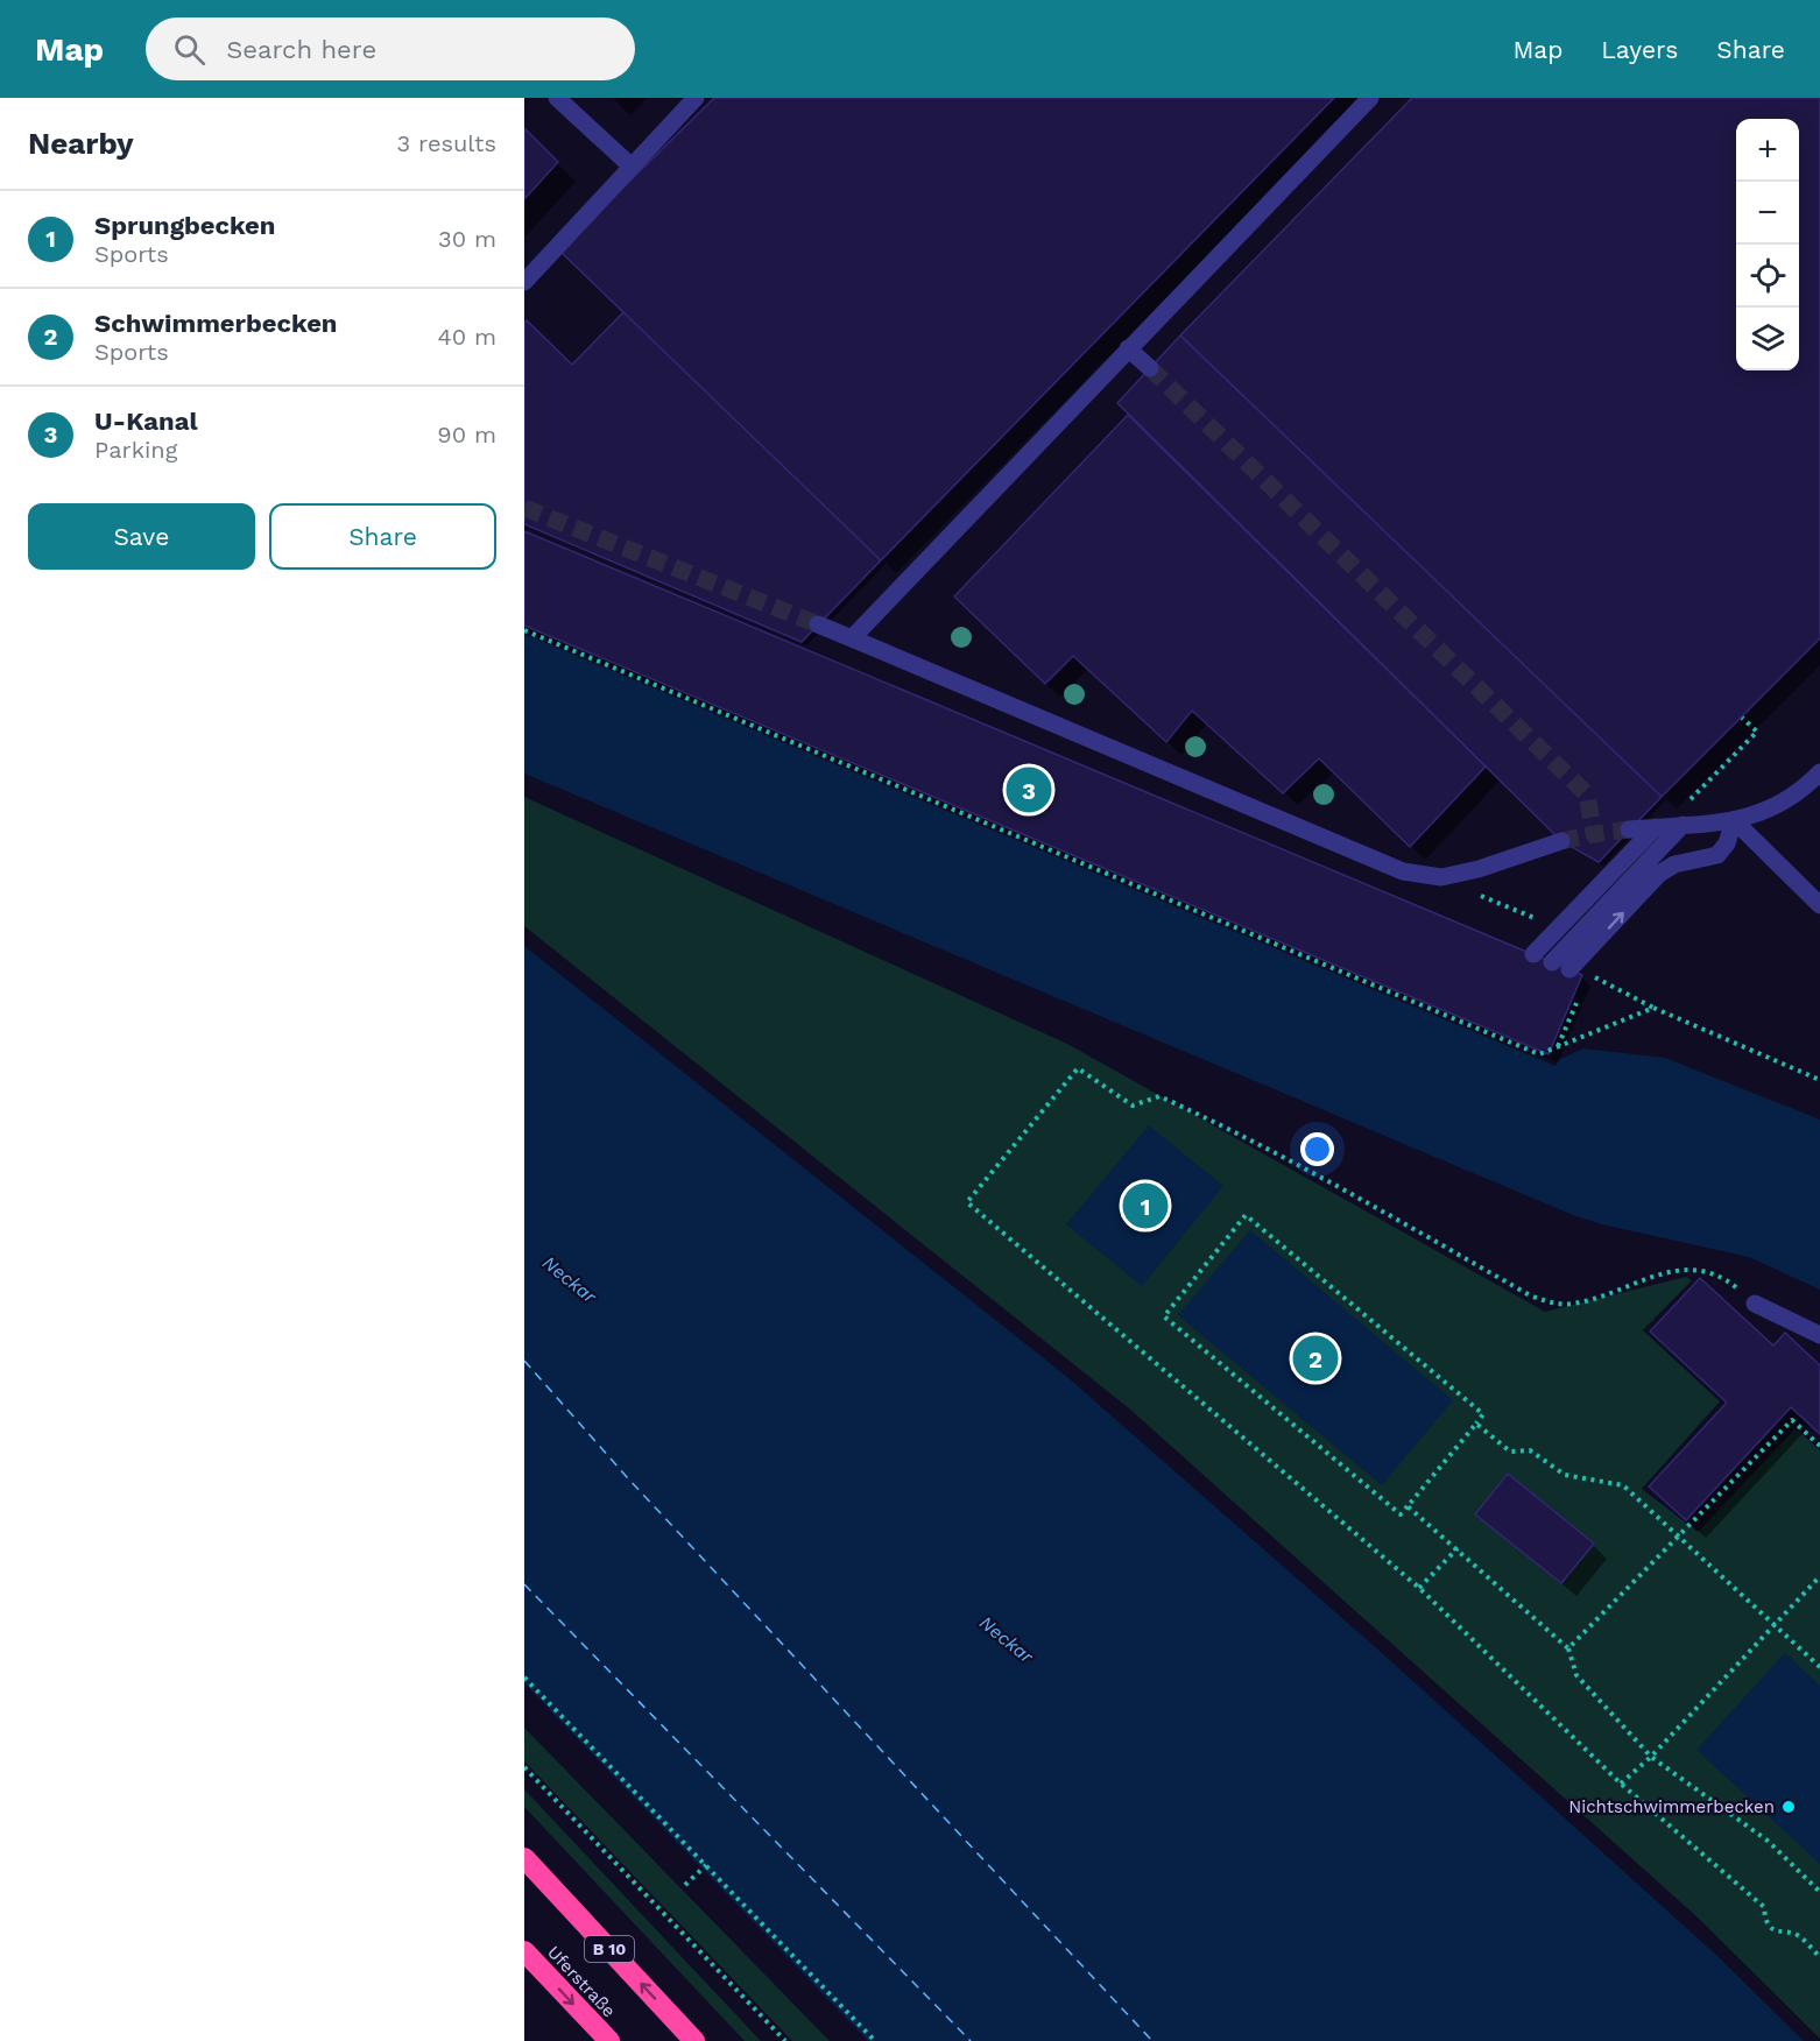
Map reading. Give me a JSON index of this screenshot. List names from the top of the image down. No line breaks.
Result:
{"streets":{"highway":["B 10","Uferstraße"]},"water":["Neckar"],"places":["Nichtschwimmerbecken"],"page":{"header":"Map","search":"Search here","nav":["Map","Layers","Share"],"heading":["Nearby","3 results"],"map_buttons":["+","−"],"list":[{"mark":"1","name":"Sprungbecken","note":"Sports","value":"30 m"},{"mark":"2","name":"Schwimmerbecken","note":"Sports","value":"40 m"},{"mark":"3","name":"U-Kanal","note":"Parking","value":"90 m"}],"buttons":["Save","Share"],"pins":["3","1","2"]}}
